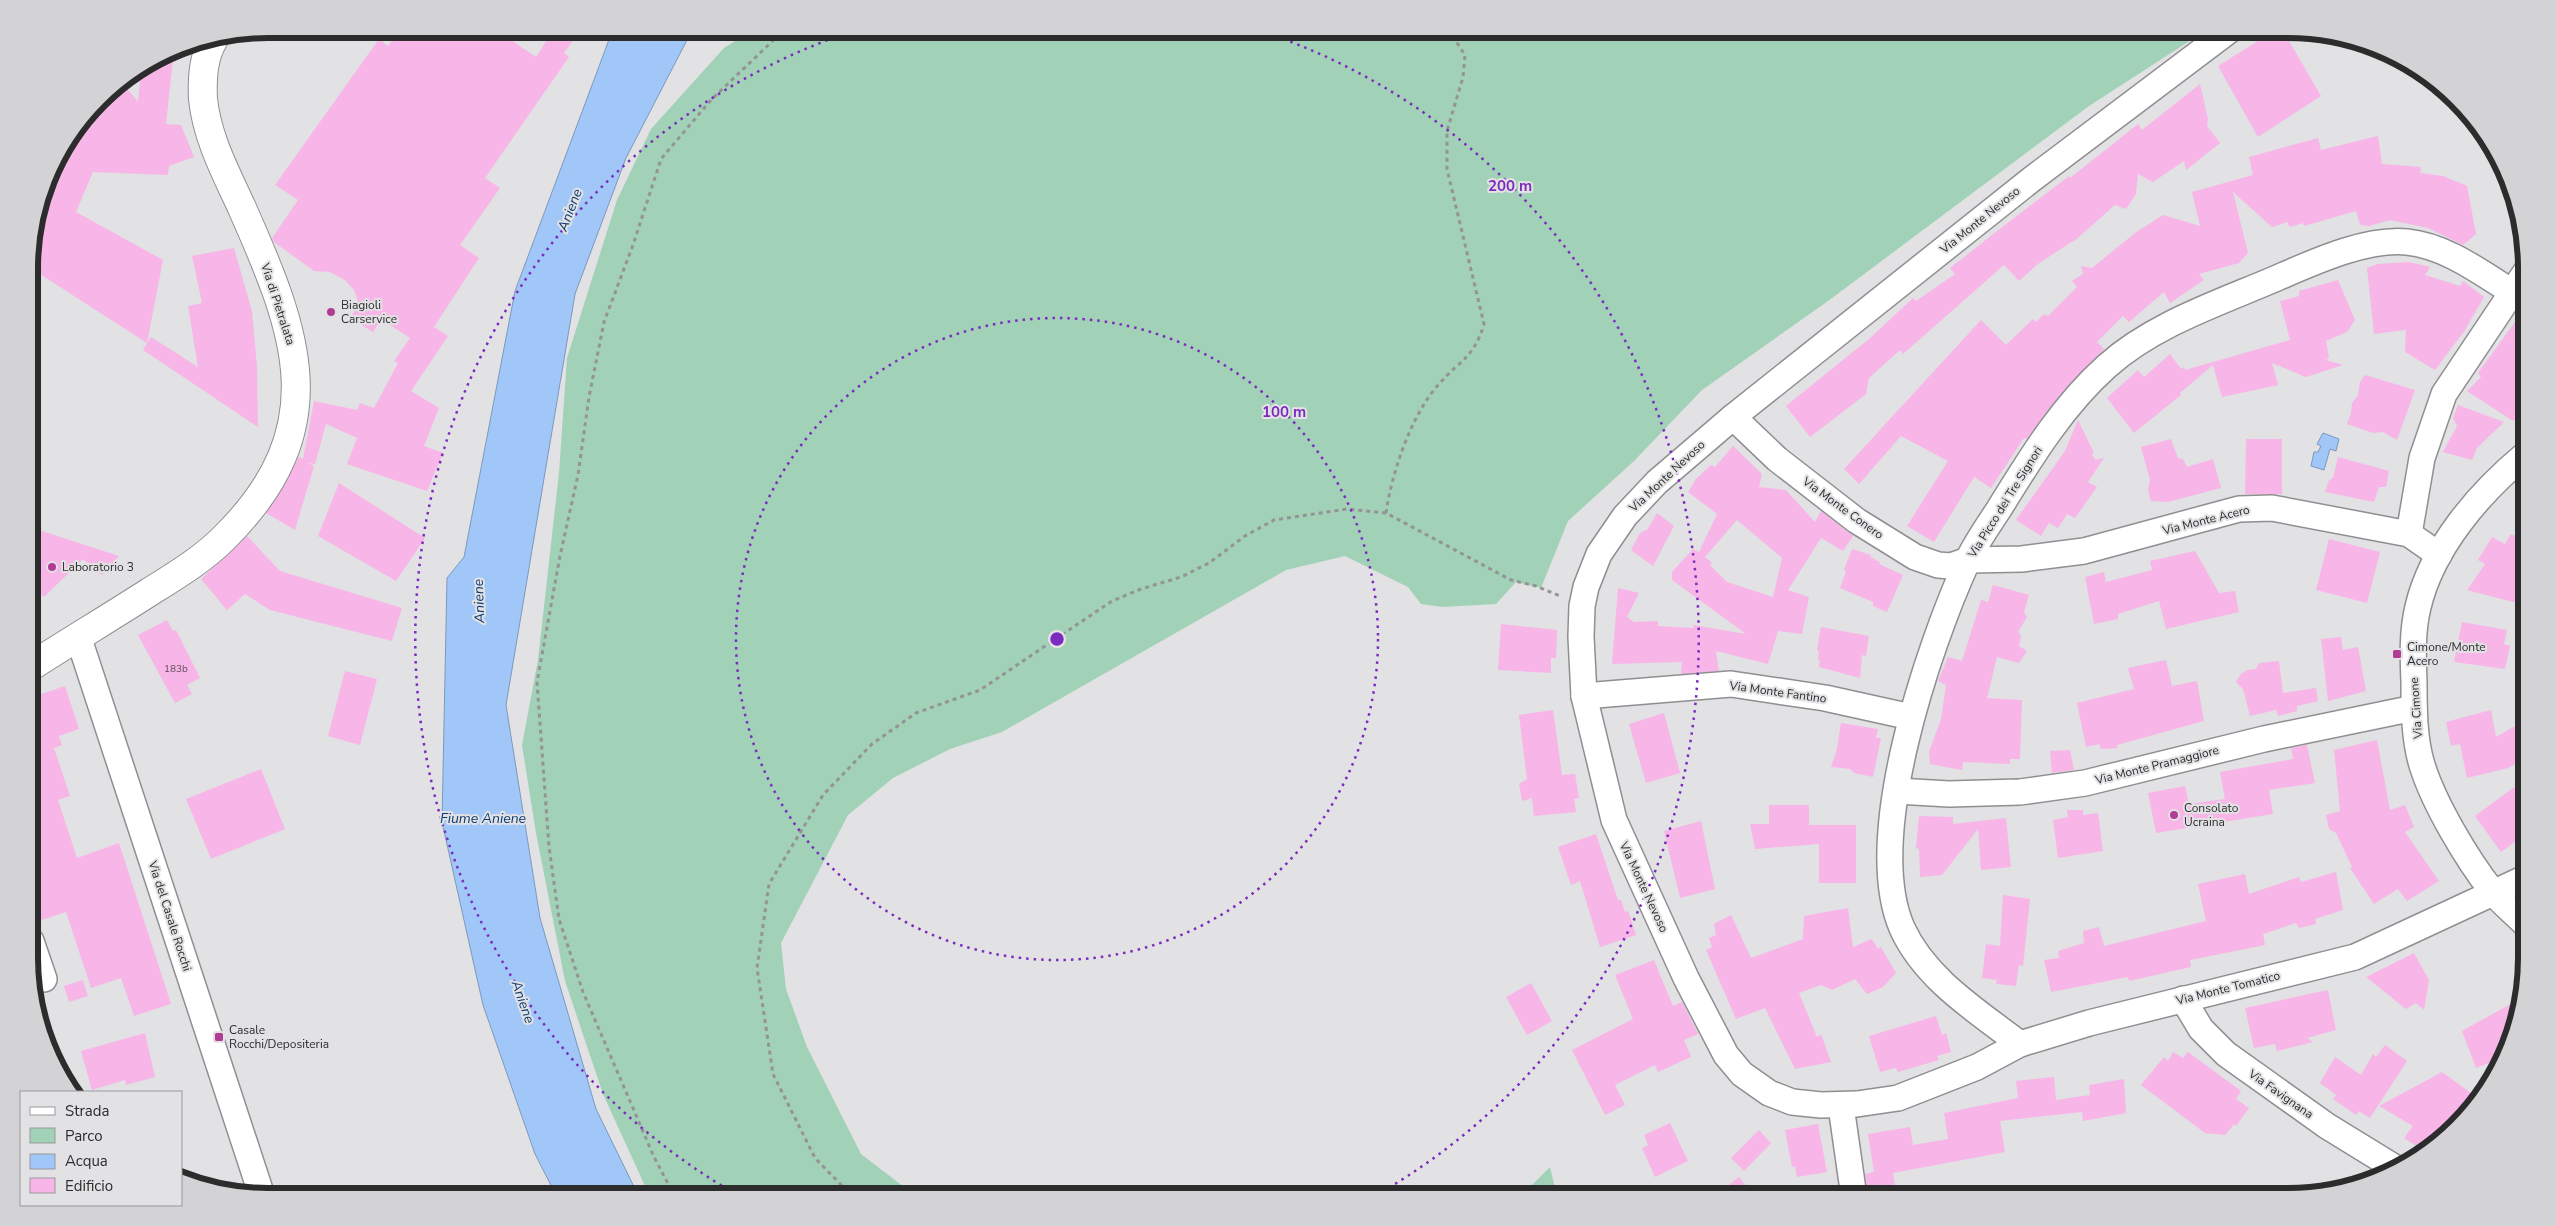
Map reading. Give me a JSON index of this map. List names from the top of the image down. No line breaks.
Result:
{"streets":{"street":["Via Monte Nevoso","Via di Pietralata","Via Picco dei Tre Signori","Via Monte Conero","Via Monte Acero","Via Monte Fantino","Via Cimone","Via Monte Pramaggiore","Via del Casale Rocchi","Via Monte Tomatico","Via Favignana"]},"crossings":[["Via Monte Nevoso","Via Picco dei Tre Signori"],["Via Monte Nevoso","Via Monte Conero"],["Via Monte Nevoso","Via Monte Fantino"],["Via Monte Nevoso","Via Monte Tomatico"],["Via di Pietralata","Via del Casale Rocchi"],["Via Picco dei Tre Signori","Via Monte Conero"],["Via Picco dei Tre Signori","Via Monte Acero"],["Via Picco dei Tre Signori","Via Monte Fantino"],["Via Picco dei Tre Signori","Via Monte Pramaggiore"],["Via Picco dei Tre Signori","Via Monte Tomatico"],["Via Monte Conero","Via Monte Acero"],["Via Monte Acero","Via Cimone"],["Via Cimone","Via Monte Pramaggiore"],["Via Cimone","Via Monte Tomatico"],["Via Monte Tomatico","Via Favignana"]],"water":["Aniene","Fiume Aniene"],"places":{"other":["Biagioli Carservice","Laboratorio 3","Consolato Ucraina"],"transit":["Cimone/Monte Acero","Casale Rocchi/Depositeria"]},"house_numbers":["183b"],"legend":["Strada","Parco","Acqua","Edificio"],"rings":["200 m","100 m"]}
